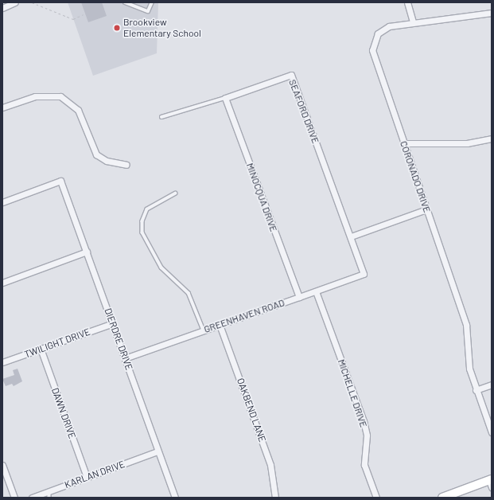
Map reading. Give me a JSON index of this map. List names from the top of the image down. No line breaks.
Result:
{"streets":{"street":["SEAFORD DRIVE","CORONADO DRIVE","MINOCQUA DRIVE","GREENHAVEN ROAD","DIERDRE DRIVE","TWILIGHT DRIVE","MICHELLE DRIVE","OAKBEND LANE","DAWN DRIVE","KARLAN DRIVE"]},"crossings":[["SEAFORD DRIVE","MINOCQUA DRIVE"],["SEAFORD DRIVE","GREENHAVEN ROAD"],["MINOCQUA DRIVE","GREENHAVEN ROAD"],["GREENHAVEN ROAD","DIERDRE DRIVE"],["GREENHAVEN ROAD","MICHELLE DRIVE"],["GREENHAVEN ROAD","OAKBEND LANE"],["DIERDRE DRIVE","TWILIGHT DRIVE"],["DIERDRE DRIVE","KARLAN DRIVE"],["TWILIGHT DRIVE","DAWN DRIVE"],["DAWN DRIVE","KARLAN DRIVE"]],"places":["Brookview Elementary School"]}
